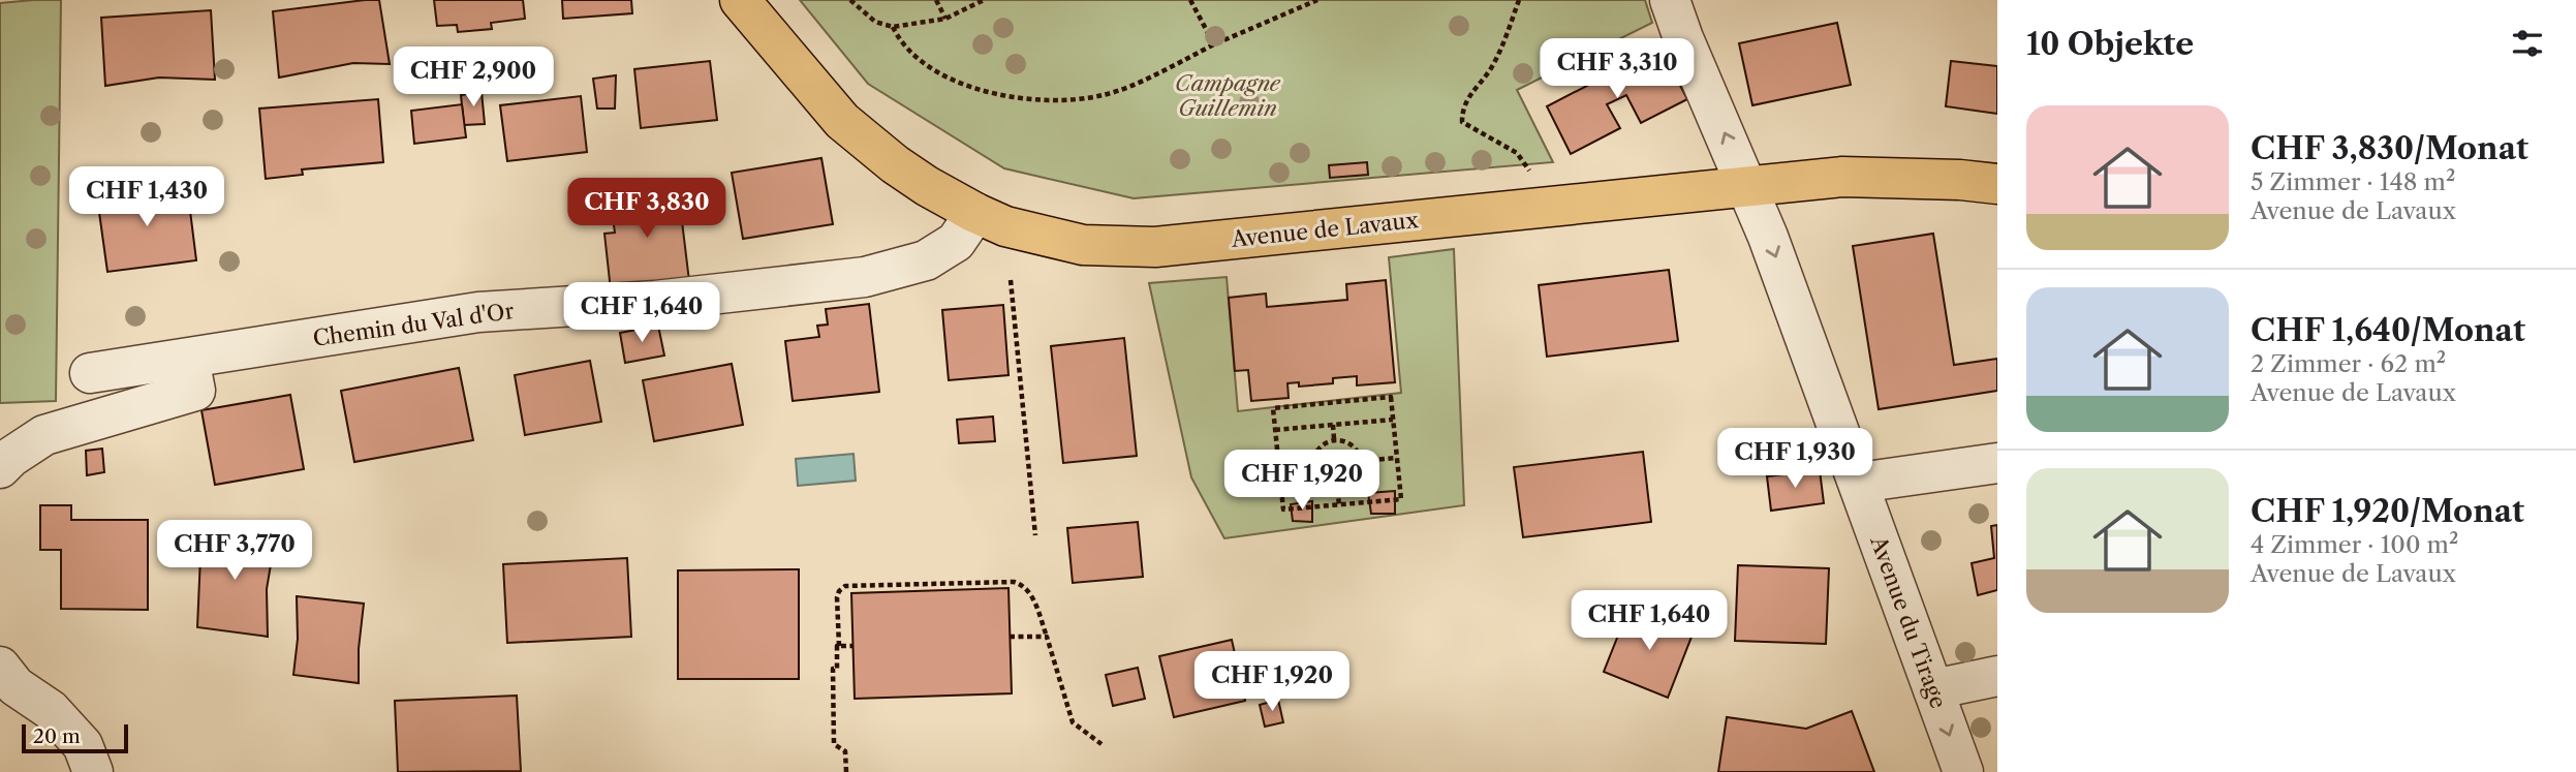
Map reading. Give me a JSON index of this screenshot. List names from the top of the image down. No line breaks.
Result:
{"streets":{"main road":["Avenue de Lavaux"],"street":["Chemin du Val d'Or","Avenue du Tirage"]},"crossings":[["Avenue de Lavaux","Chemin du Val d'Or"],["Avenue de Lavaux","Avenue du Tirage"]],"parks":["Campagne Guillemin"],"scale_bar":"20 m","page":{"heading":"10 Objekte","price":["CHF 3,310","CHF 2,900","CHF 1,430","CHF 3,830","CHF 1,640","CHF 1,930","CHF 1,920","CHF 3,770","CHF 1,640","CHF 1,920"],"list":[{"name":"CHF 3,830/Monat","note":"5 Zimmer · 148 m² · Avenue de Lavaux"},{"name":"CHF 1,640/Monat","note":"2 Zimmer · 62 m² · Avenue de Lavaux"},{"name":"CHF 1,920/Monat","note":"4 Zimmer · 100 m² · Avenue de Lavaux"}],"scale":"20 m"}}
